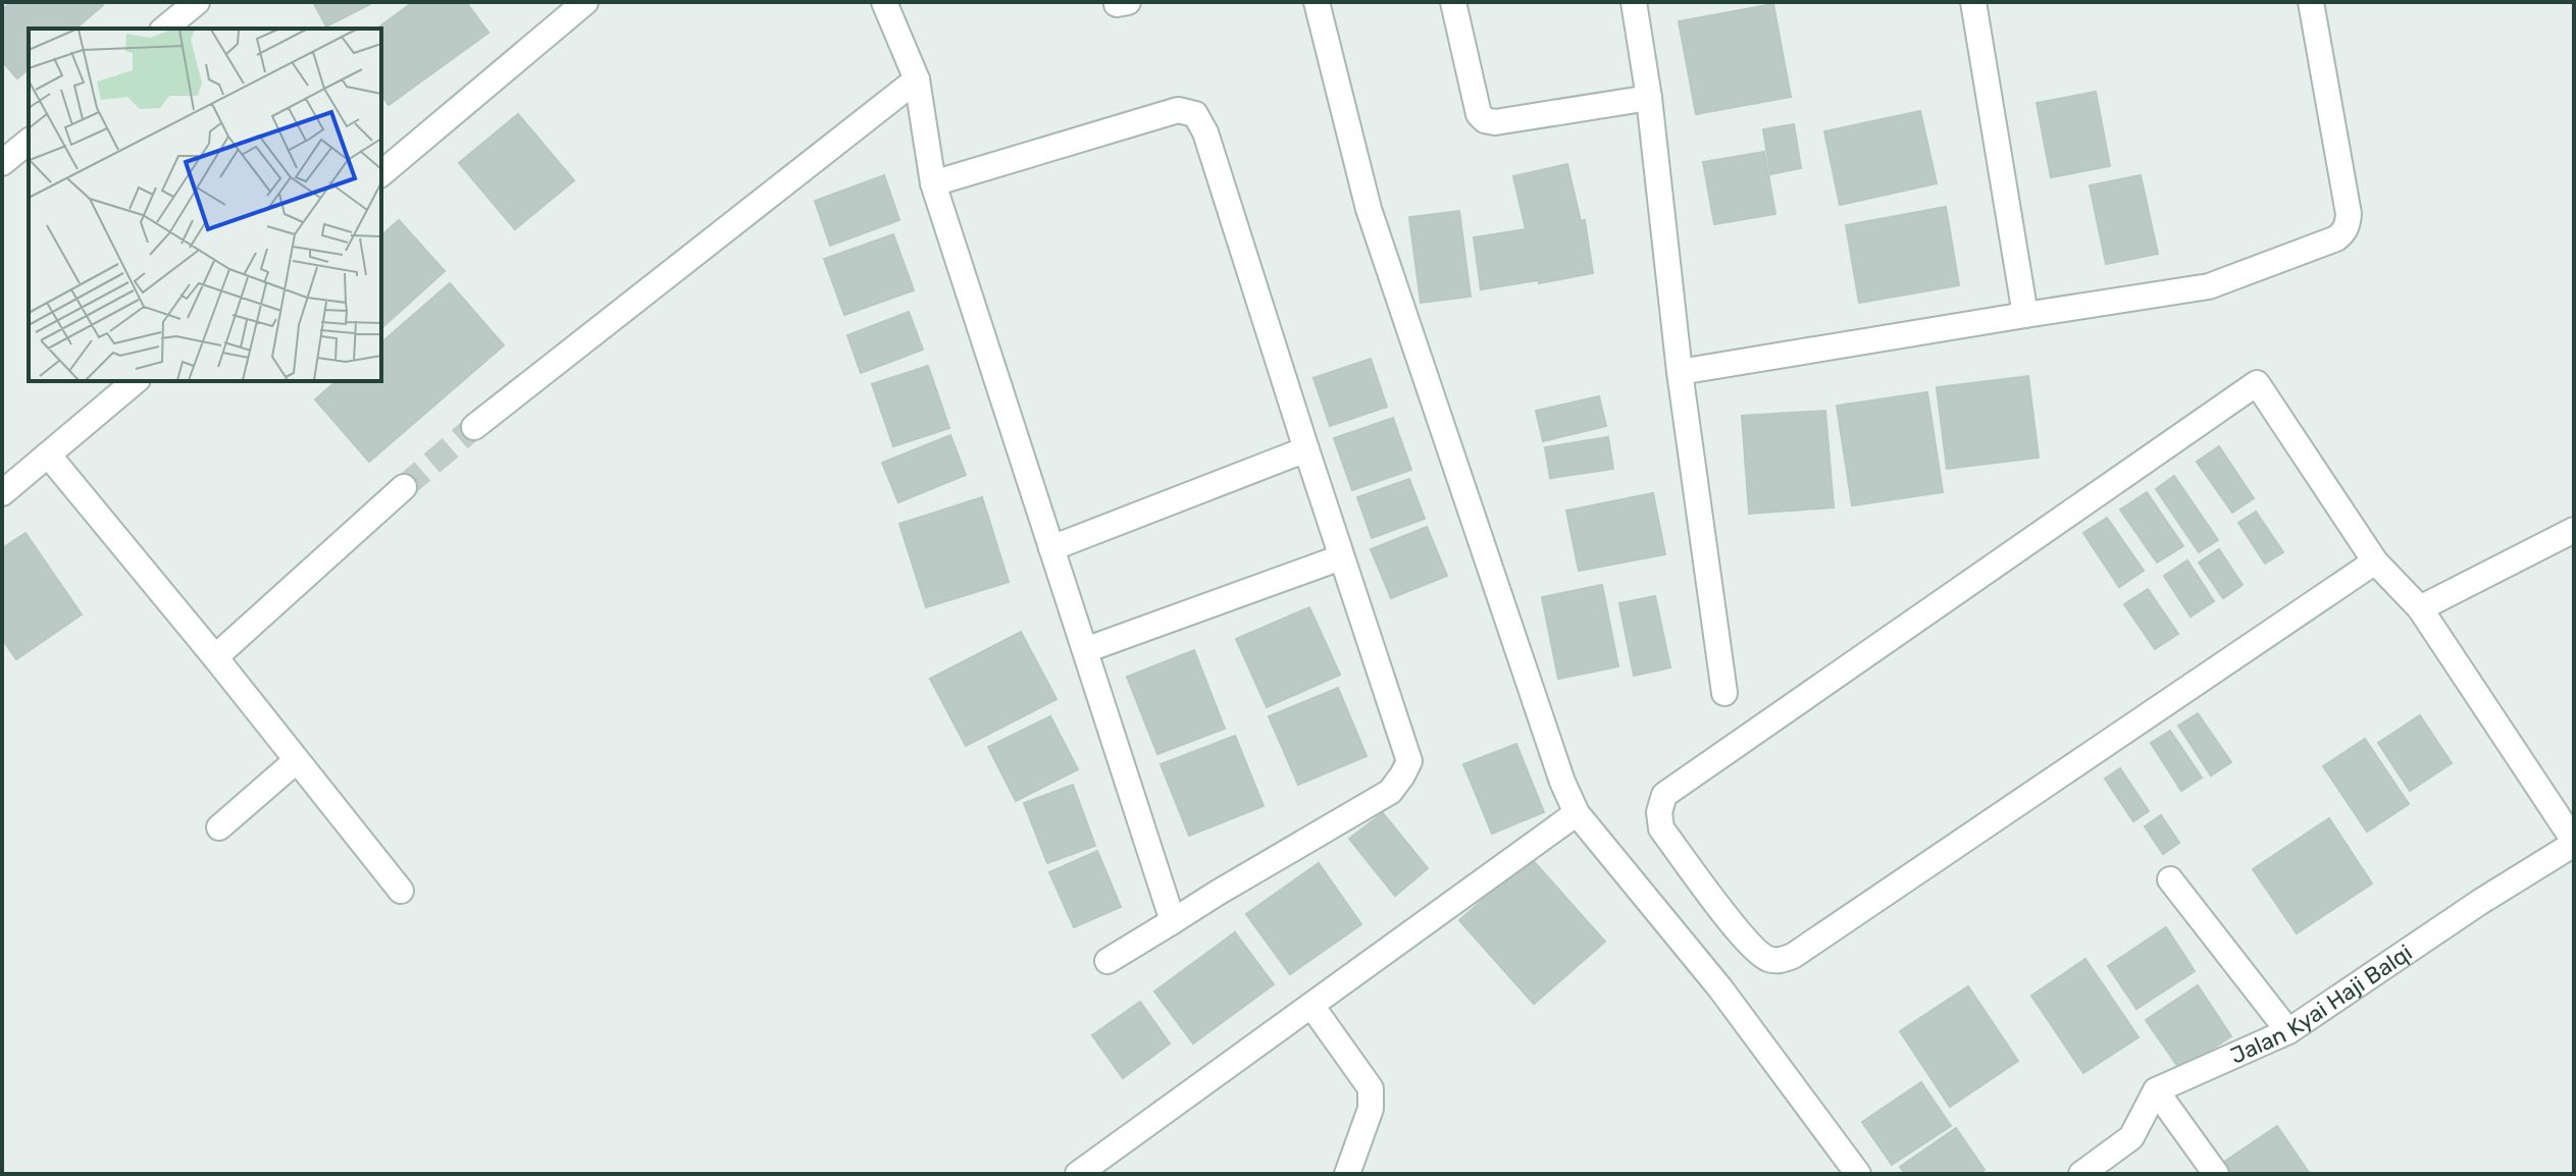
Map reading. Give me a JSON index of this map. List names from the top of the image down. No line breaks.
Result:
{"streets":{"street":["Jalan Kyai Haji Balqi"]}}
